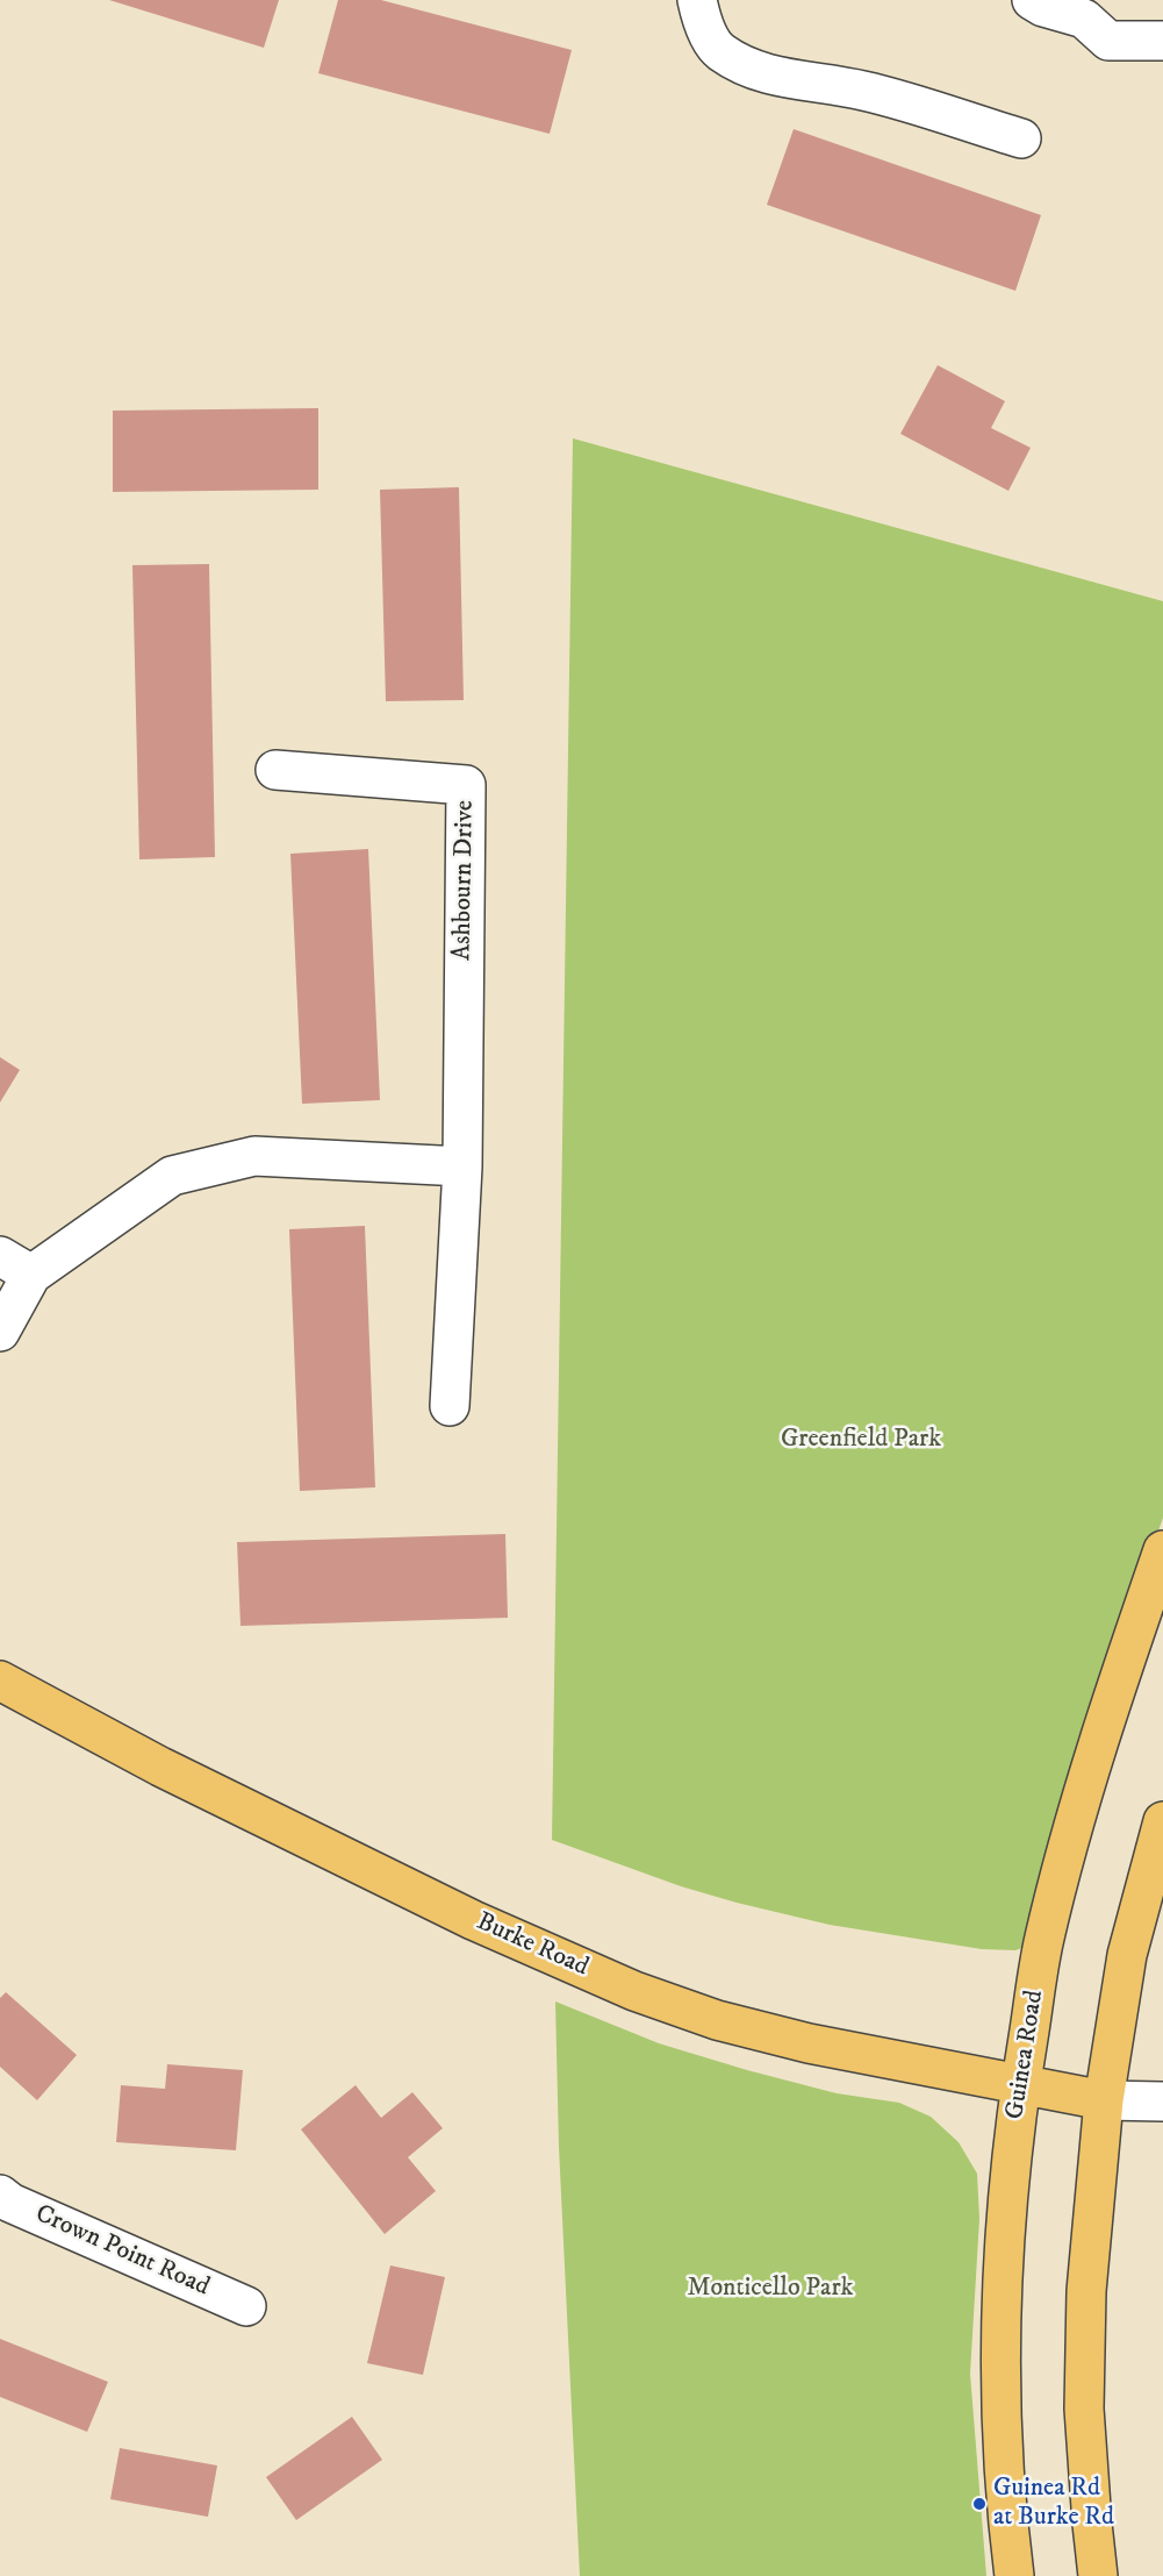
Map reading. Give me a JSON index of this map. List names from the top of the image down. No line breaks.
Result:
{"streets":{"main road":["Burke Road","Guinea Road"],"street":["Ashbourn Drive","Crown Point Road"]},"crossings":[["Burke Road","Guinea Road"]],"parks":["Greenfield Park","Monticello Park"],"places":["Guinea Rd at Burke Rd"]}
